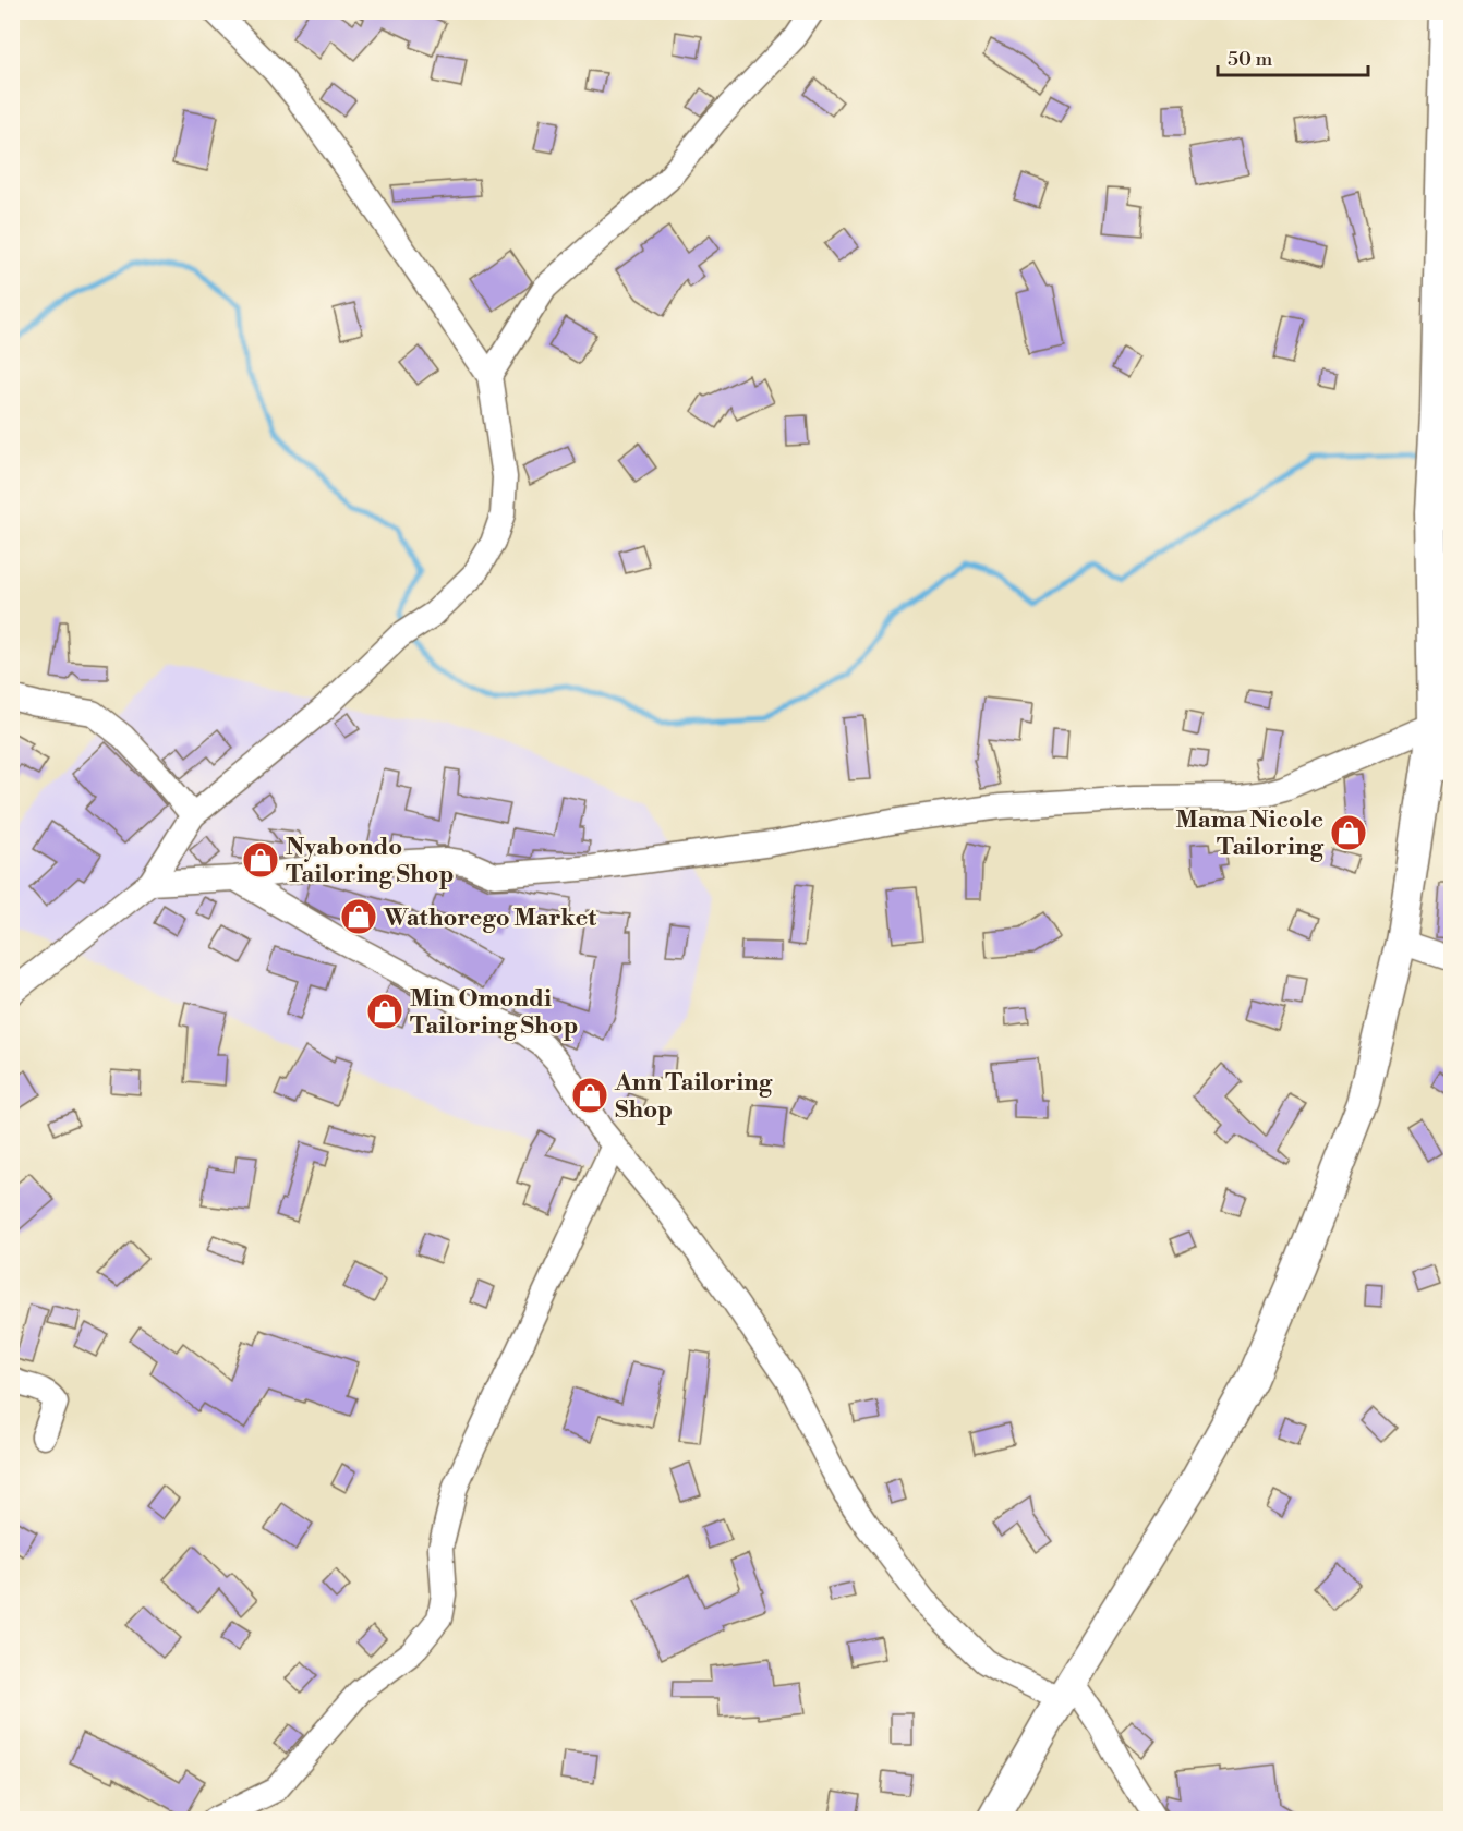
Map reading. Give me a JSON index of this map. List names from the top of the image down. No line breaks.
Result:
{"places":{"shop":["Mama Nicole Tailoring","Nyabondo Tailoring Shop","Wathorego Market","Min Omondi Tailoring Shop","Ann Tailoring Shop"]},"scale_bar":"50 m"}
